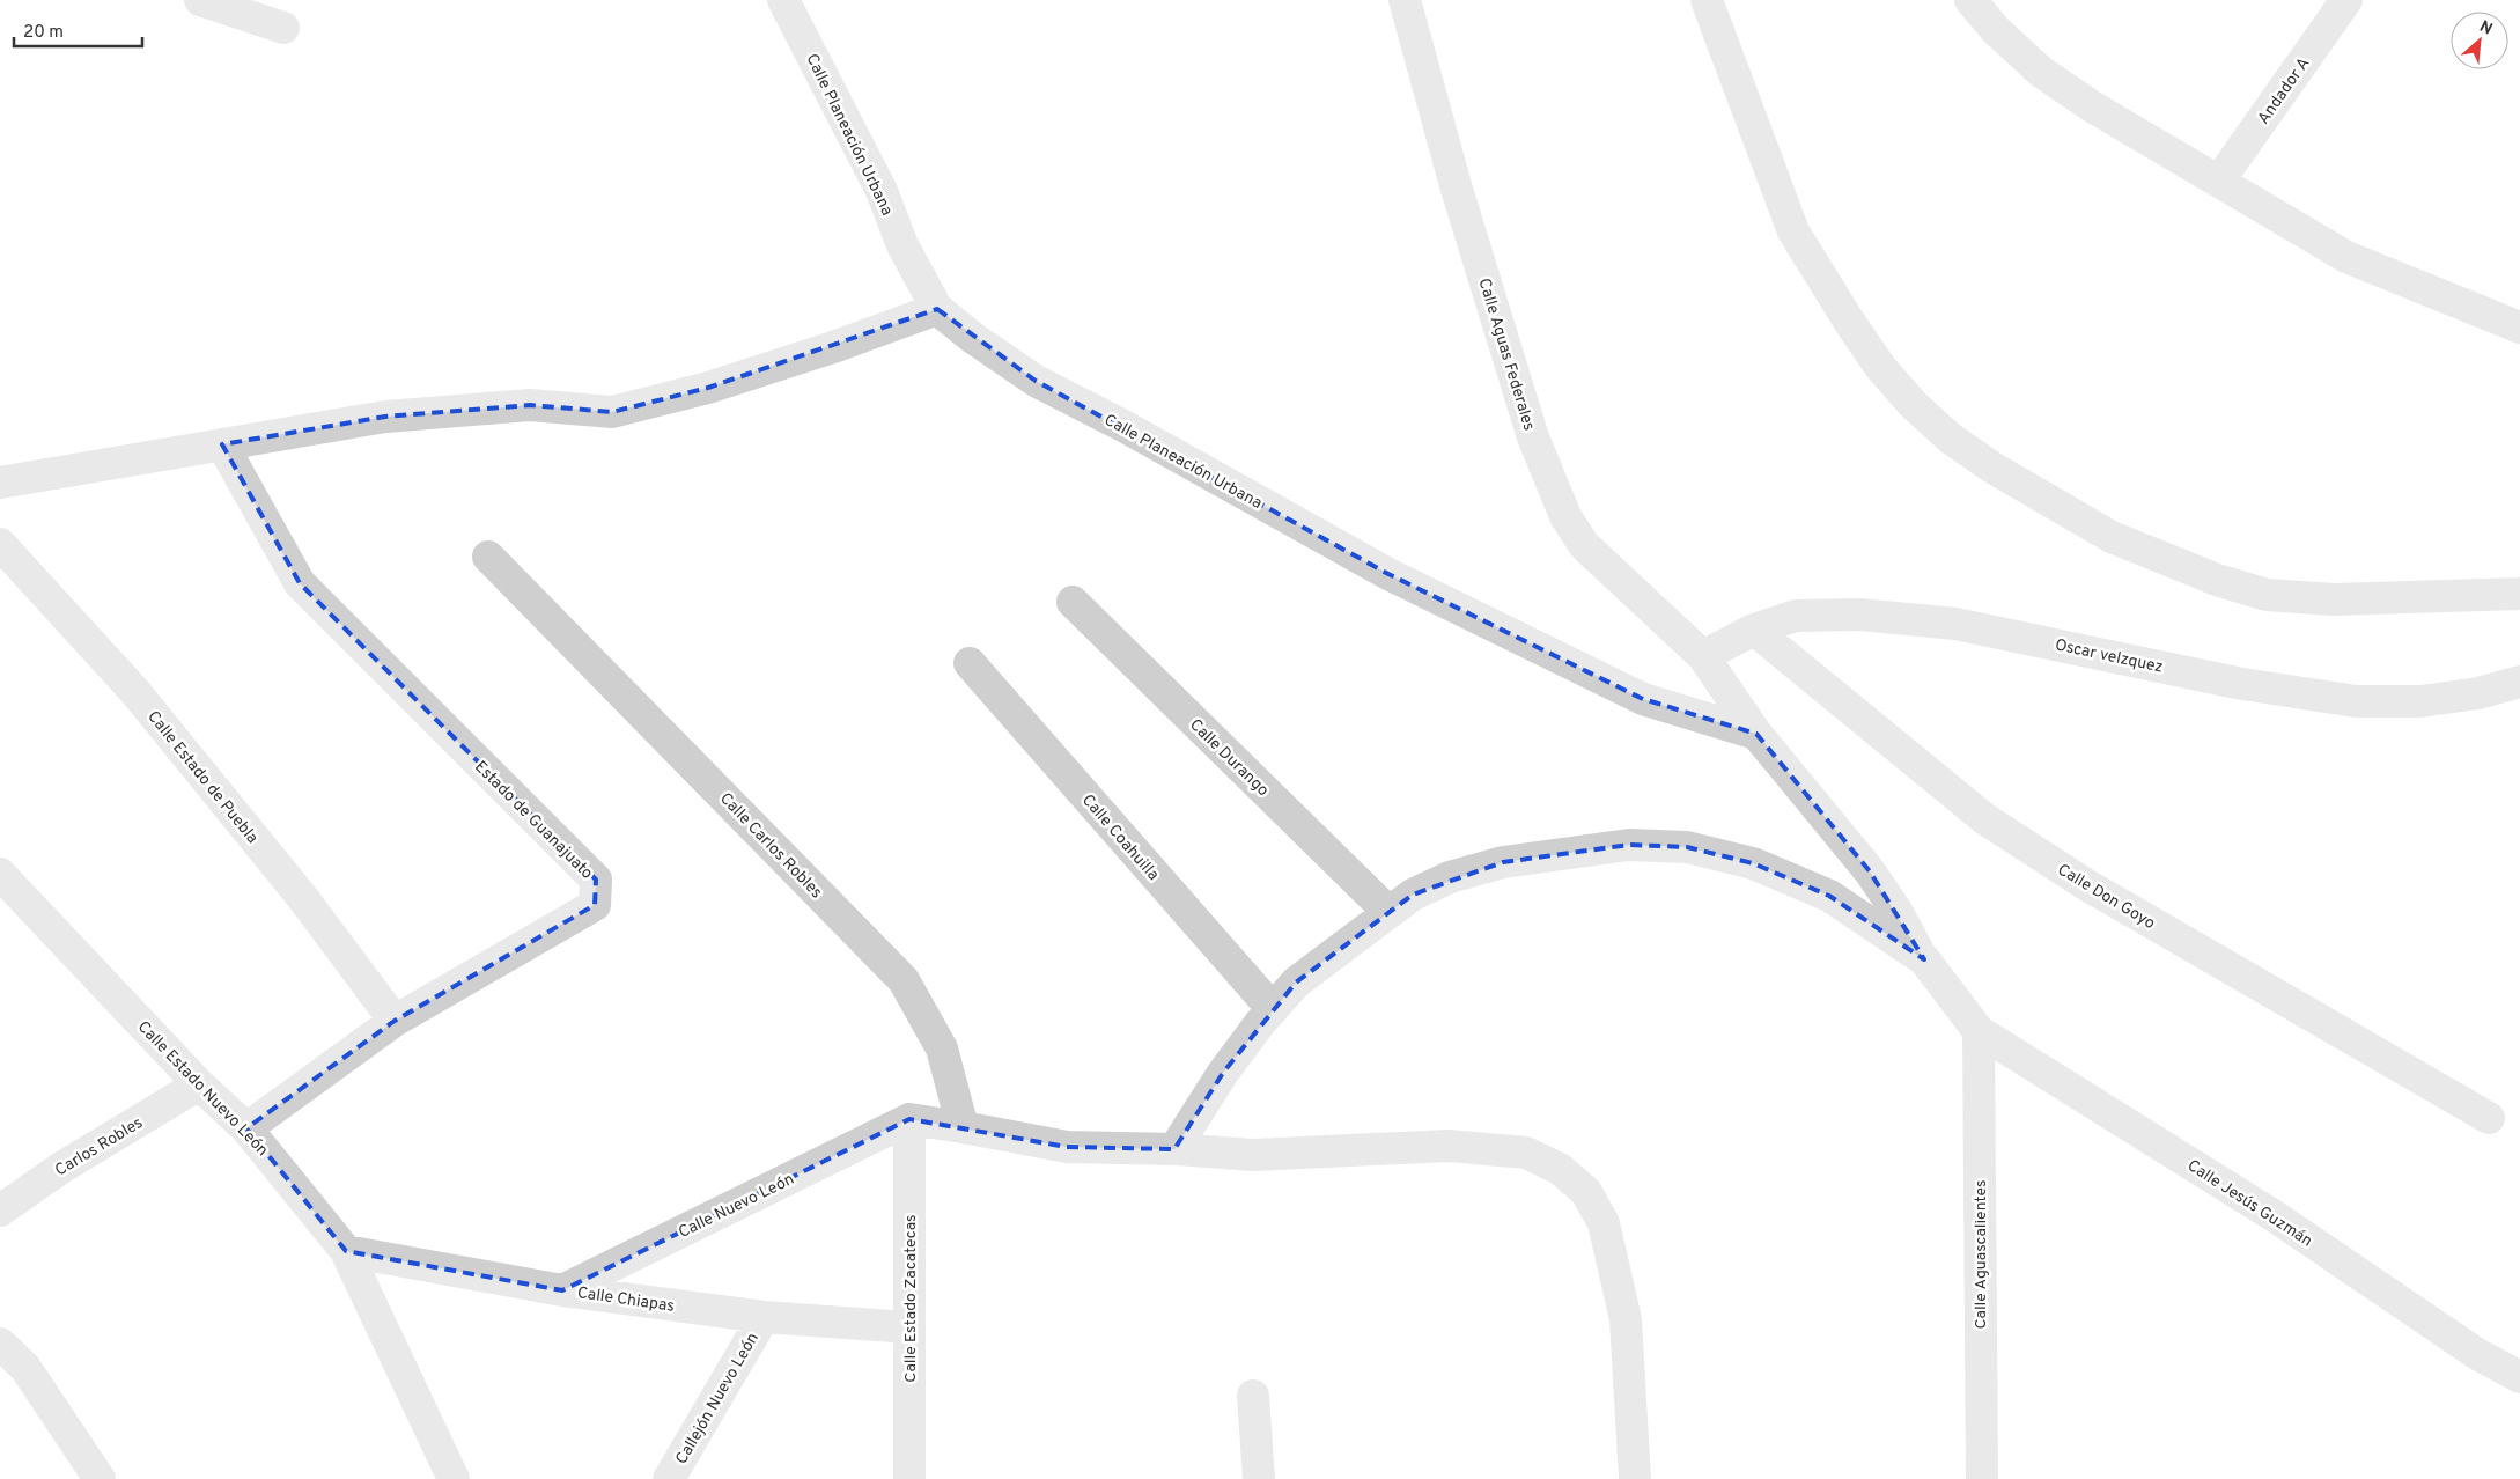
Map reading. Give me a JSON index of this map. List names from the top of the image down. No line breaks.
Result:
{"streets":{"street":["Andador A","Calle Planeación Urbana","Calle Aguas Federales","Oscar velzquez","Calle Durango","Calle Estado de Puebla","Estado de Guanajuato","Calle Coahuilla","Calle Carlos Robles","Calle Don Goyo","Calle Estado Nuevo León","Carlos Robles","Calle Jesús Guzmán","Calle Nuevo León","Calle Aguascalientes","Calle Chiapas","Calle Estado Zacatecas","Callejón Nuevo León"]},"crossings":[["Calle Planeación Urbana","Calle Aguas Federales"],["Calle Aguas Federales","Oscar velzquez"],["Oscar velzquez","Calle Don Goyo"],["Calle Estado de Puebla","Estado de Guanajuato"],["Estado de Guanajuato","Calle Estado Nuevo León"],["Calle Estado Nuevo León","Carlos Robles"],["Calle Estado Nuevo León","Calle Chiapas"],["Calle Jesús Guzmán","Calle Aguascalientes"],["Calle Nuevo León","Calle Chiapas"],["Calle Nuevo León","Calle Estado Zacatecas"],["Calle Chiapas","Calle Estado Zacatecas"],["Calle Chiapas","Callejón Nuevo León"]],"scale_bar":"20 m","north":"top right"}
